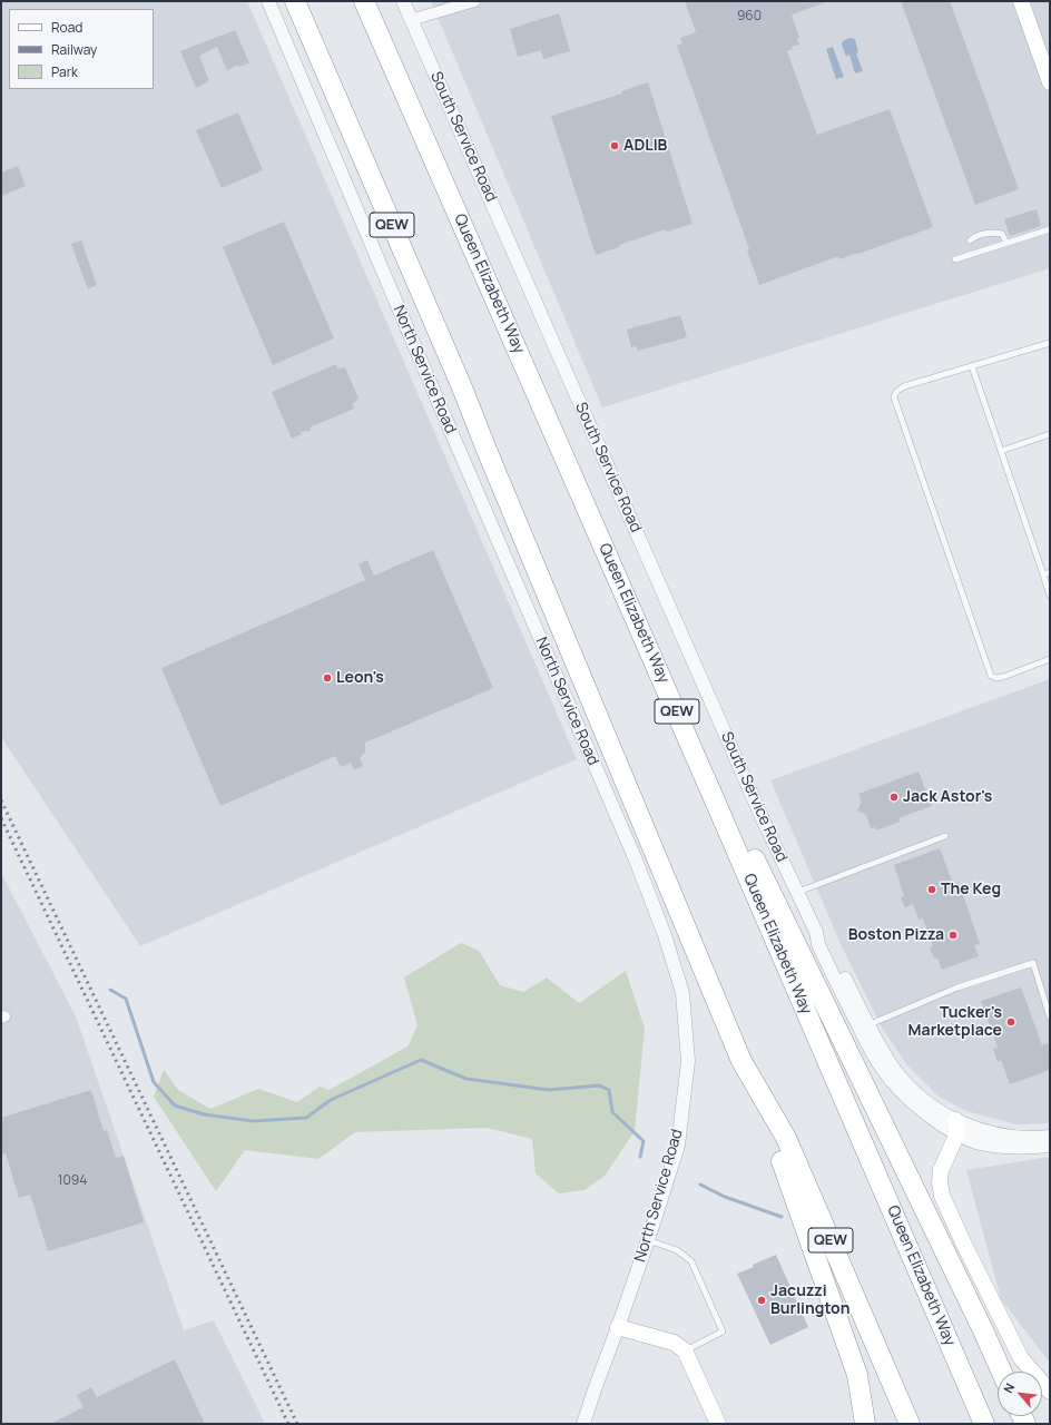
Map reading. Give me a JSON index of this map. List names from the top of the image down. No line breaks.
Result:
{"streets":{"highway":["QEW","Queen Elizabeth Way"],"street":["South Service Road","North Service Road"]},"places":["ADLIB","Leon's","Jack Astor's","The Keg","Boston Pizza","Tucker's Marketplace","Jacuzzi Burlington"],"house_numbers":["960","1094"],"legend":["Road","Railway","Park"],"north":"top left"}
